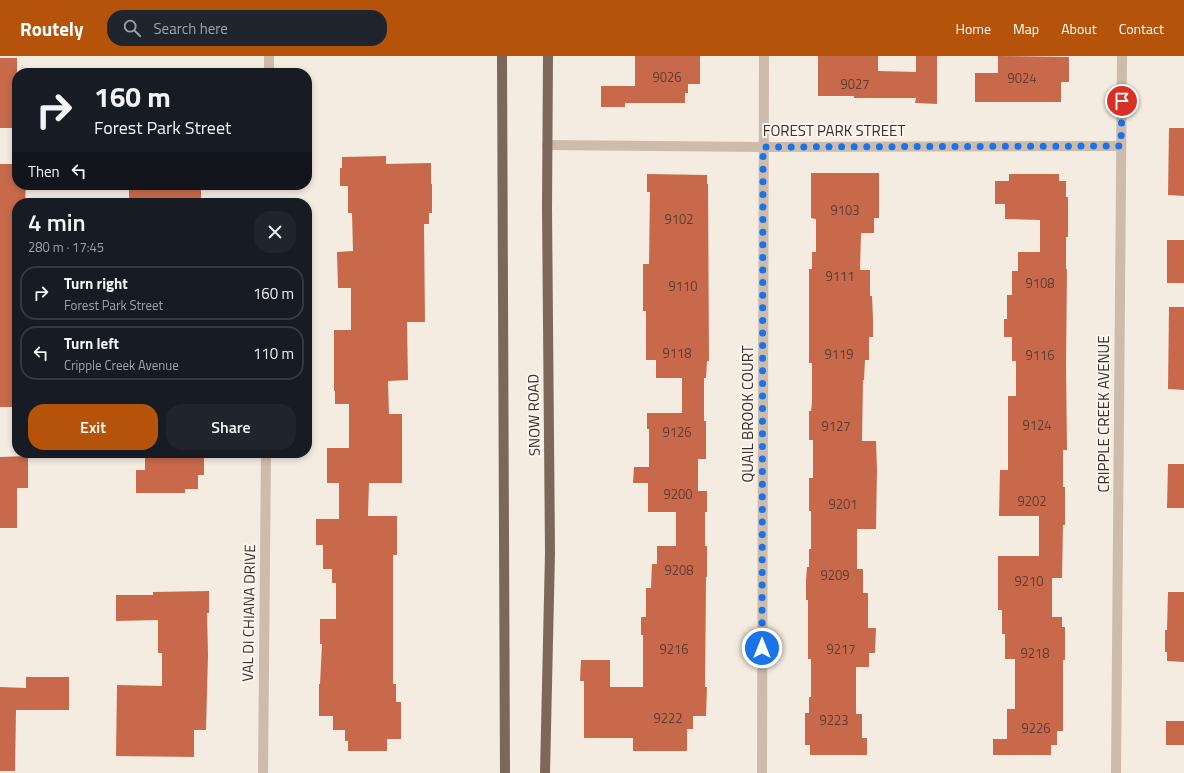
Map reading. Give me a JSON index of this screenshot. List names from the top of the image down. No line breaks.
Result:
{"streets":{"main road":["SNOW ROAD"],"street":["FOREST PARK STREET","QUAIL BROOK COURT","CRIPPLE CREEK AVENUE","VAL DI CHIANA DRIVE"]},"crossings":[["FOREST PARK STREET","QUAIL BROOK COURT"],["FOREST PARK STREET","CRIPPLE CREEK AVENUE"],["FOREST PARK STREET","SNOW ROAD"]],"house_numbers":["9026","9024","9027","9103","9102","9111","9108","9110","9118","9119","9116","9124","9127","9126","9200","9202","9201","9208","9209","9210","9216","9217","9218","9222","9223","9226"],"page":{"header":"Routely","search":"Search here","nav":["Home","Map","About","Contact"],"turn":["160 m","Forest Park Street"],"then":"Then","heading":["4 min","280 m · 17:45"],"list":[{"name":"Turn right","note":"Forest Park Street","value":"160 m"},{"name":"Turn left","note":"Cripple Creek Avenue","value":"110 m"}],"buttons":["Exit","Share"]}}
